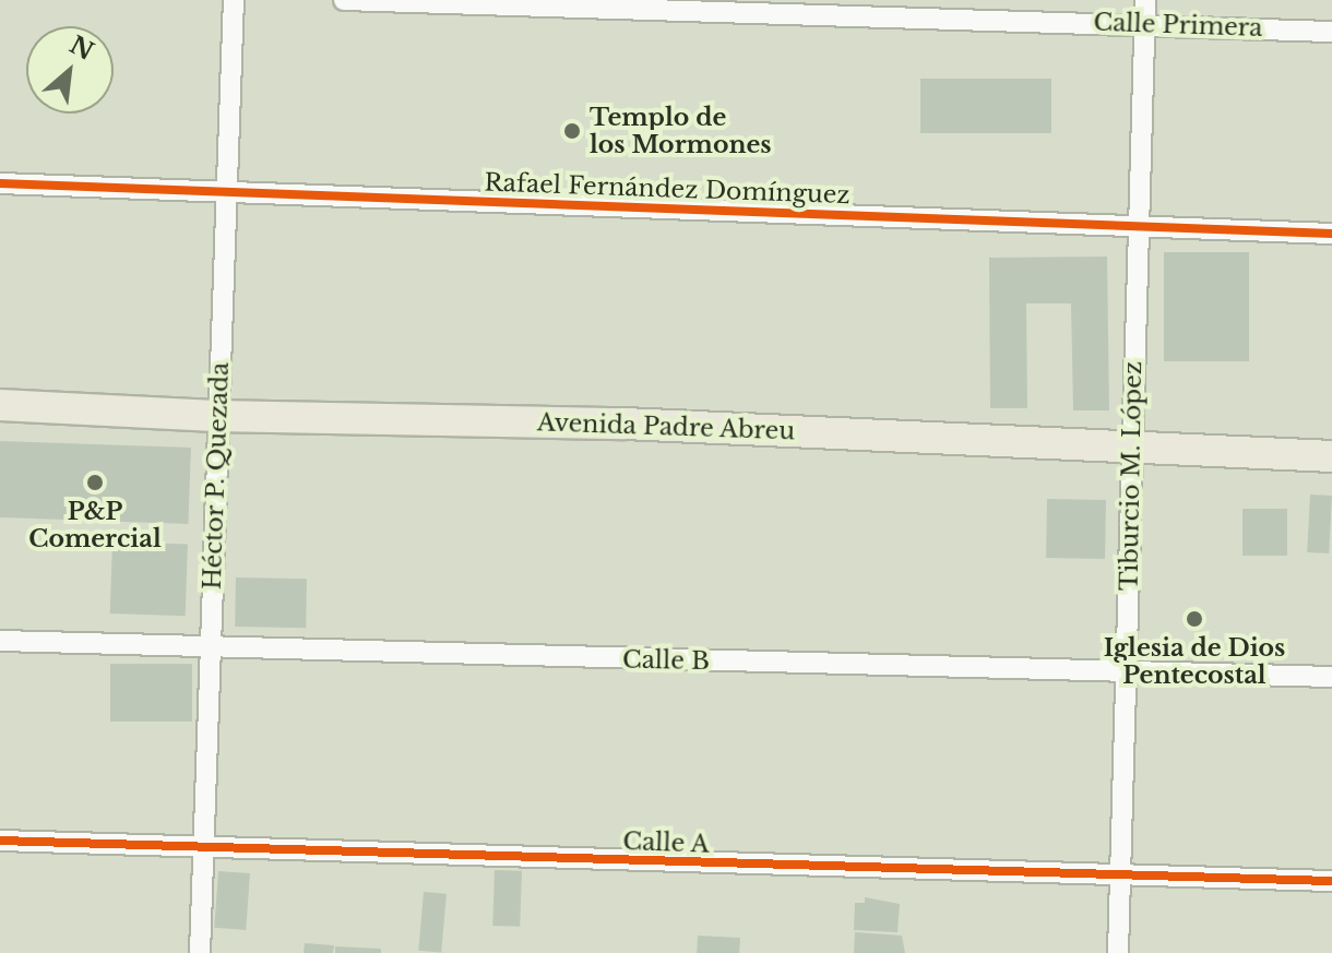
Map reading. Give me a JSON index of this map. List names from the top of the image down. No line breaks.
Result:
{"streets":{"main road":["Avenida Padre Abreu"],"street":["Calle Primera","Rafael Fernández Domínguez","Héctor P. Quezada","Tiburcio M. López","Calle B","Calle A"]},"crossings":[["Calle Primera","Tiburcio M. López"],["Rafael Fernández Domínguez","Héctor P. Quezada"],["Rafael Fernández Domínguez","Tiburcio M. López"],["Avenida Padre Abreu","Héctor P. Quezada"],["Avenida Padre Abreu","Tiburcio M. López"],["Héctor P. Quezada","Calle B"],["Héctor P. Quezada","Calle A"],["Tiburcio M. López","Calle B"],["Tiburcio M. López","Calle A"]],"places":["Templo de los Mormones","P&P Comercial","Iglesia de Dios Pentecostal"],"north":"top right"}
